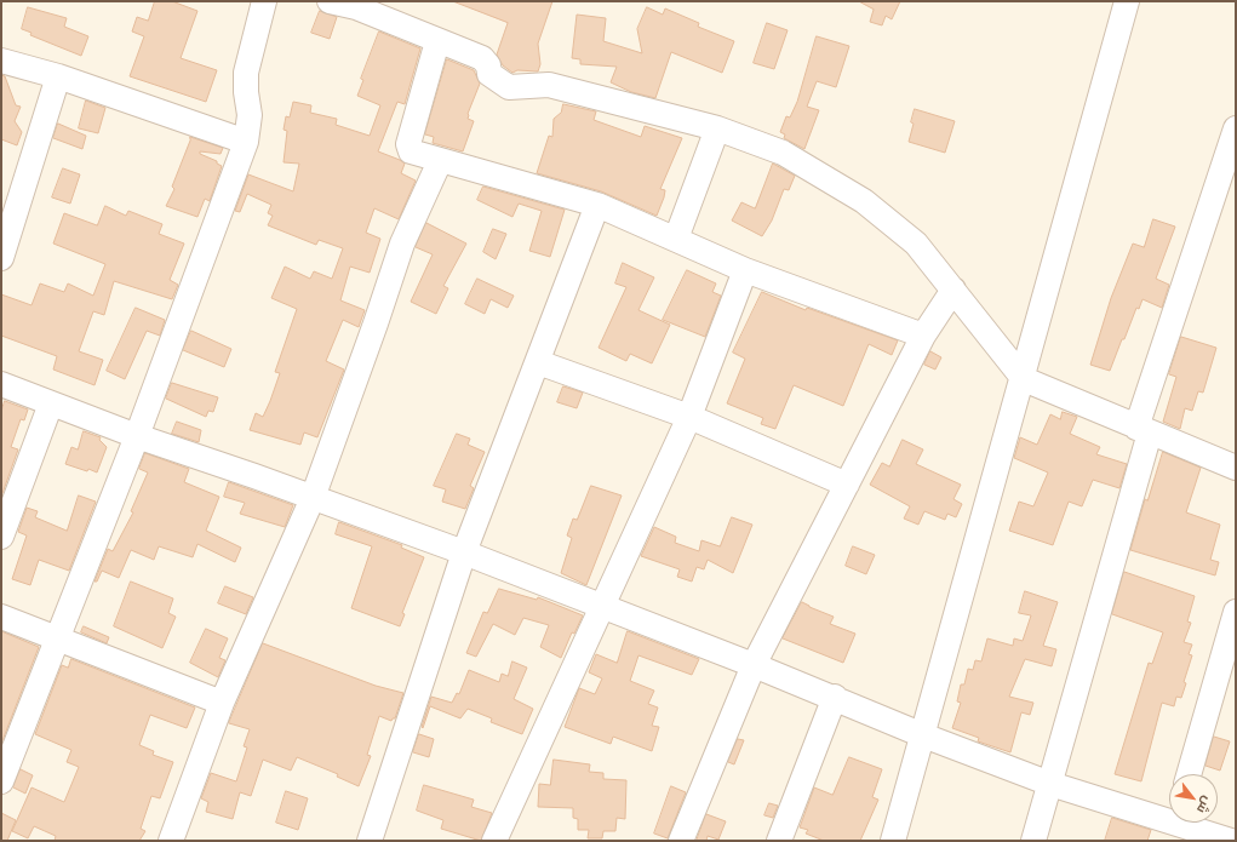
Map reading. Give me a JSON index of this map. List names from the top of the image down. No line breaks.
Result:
{"north":"bottom right"}
